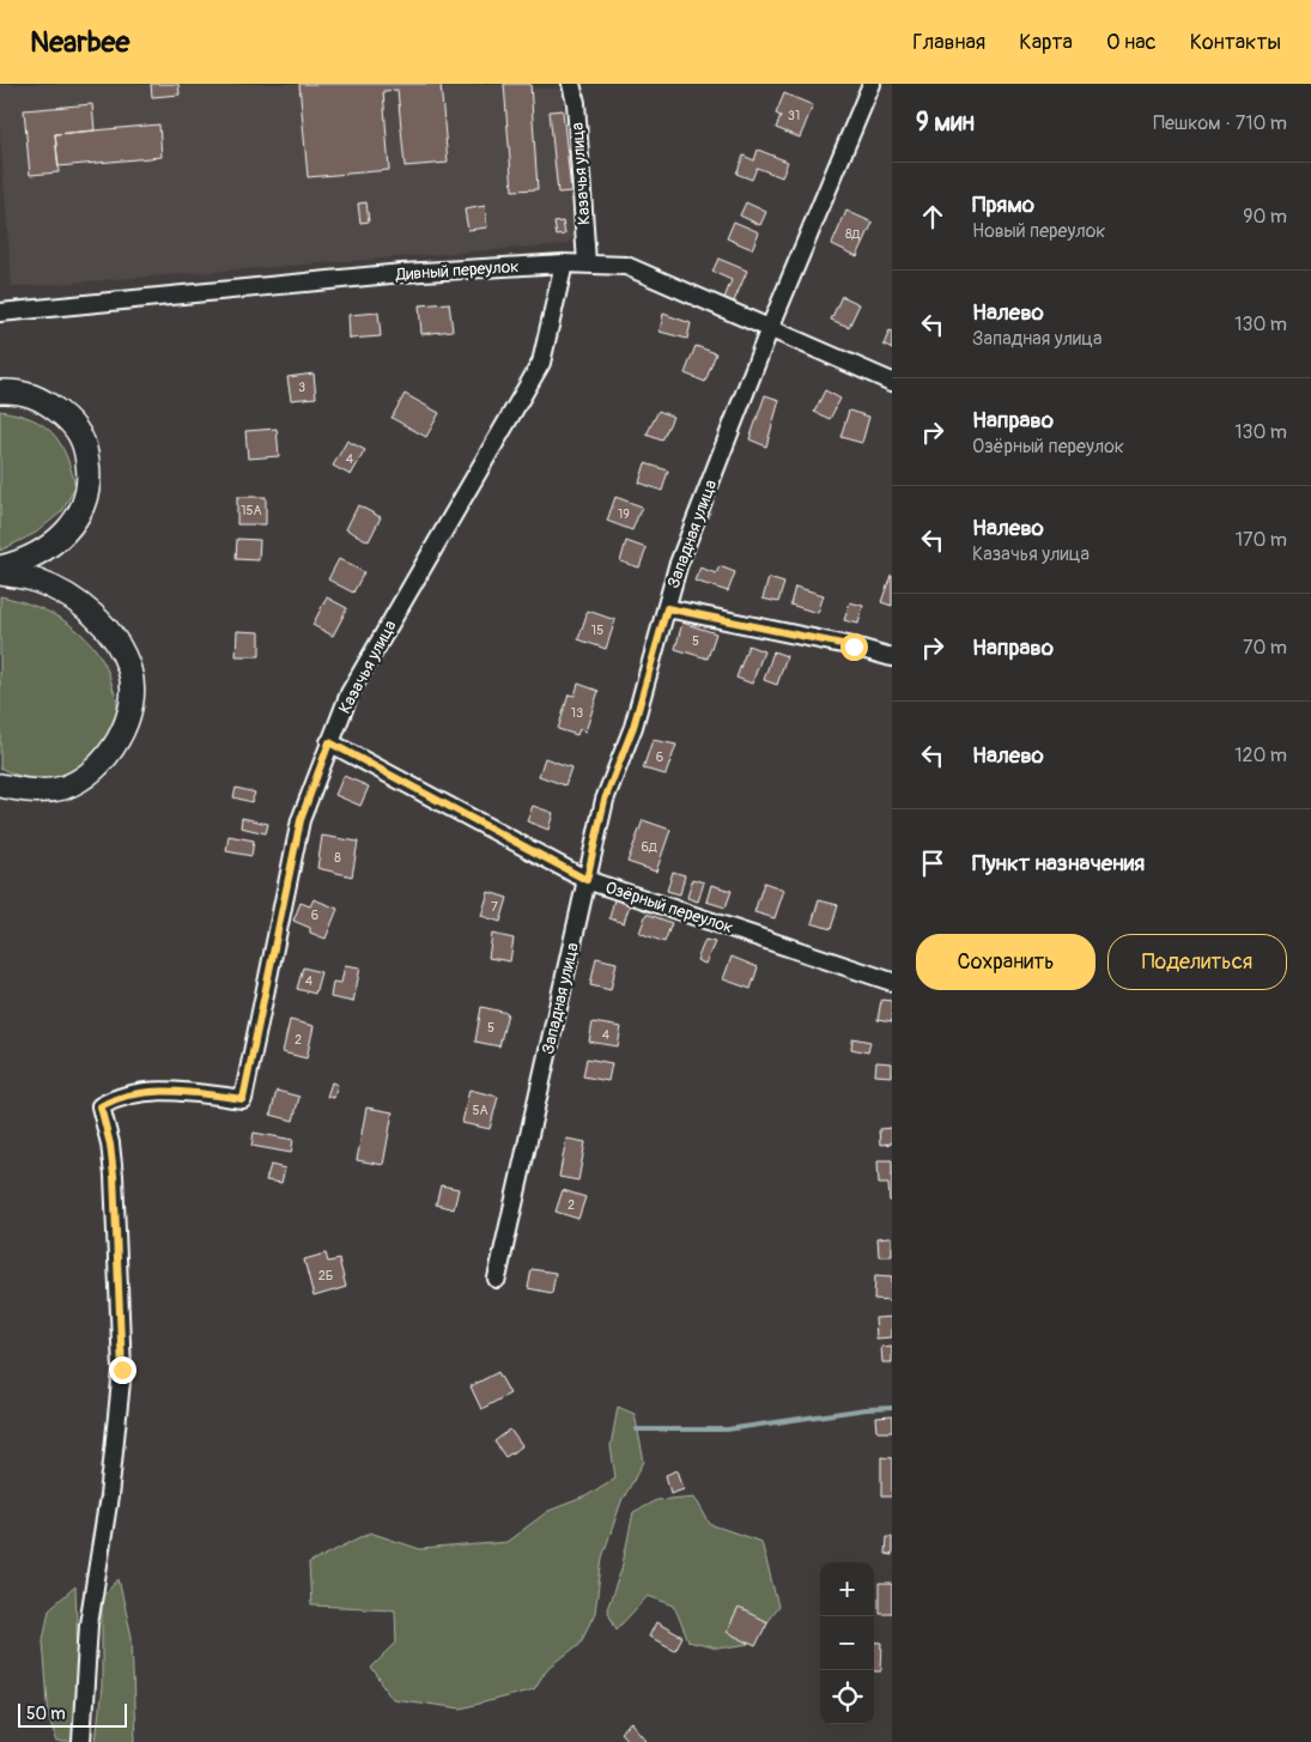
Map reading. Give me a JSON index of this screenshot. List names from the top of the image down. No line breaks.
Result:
{"streets":{"street":["Казачья улица","Дивный переулок","Западная улица","Озёрный переулок"]},"crossings":[["Казачья улица","Дивный переулок"],["Казачья улица","Озёрный переулок"],["Дивный переулок","Западная улица"],["Западная улица","Озёрный переулок"]],"house_numbers":["31","8Д","3","4","15А","19","15","5","13","6","6Д","8","7","6","4","5","4","2","5А","2","2Б"],"scale_bar":"50 m","page":{"header":"Nearbee","nav":["Главная","Карта","О нас","Контакты"],"heading":["9 мин","Пешком · 710 m"],"list":[["Прямо","Новый переулок","90 m"],["Налево","Западная улица","130 m"],["Направо","Озёрный переулок","130 m"],["Налево","Казачья улица","170 m"],["Направо","70 m"],["Налево","120 m"],"Пункт назначения"],"buttons":["Сохранить","Поделиться"],"map_buttons":["+","−"],"scale":"50 m"}}
